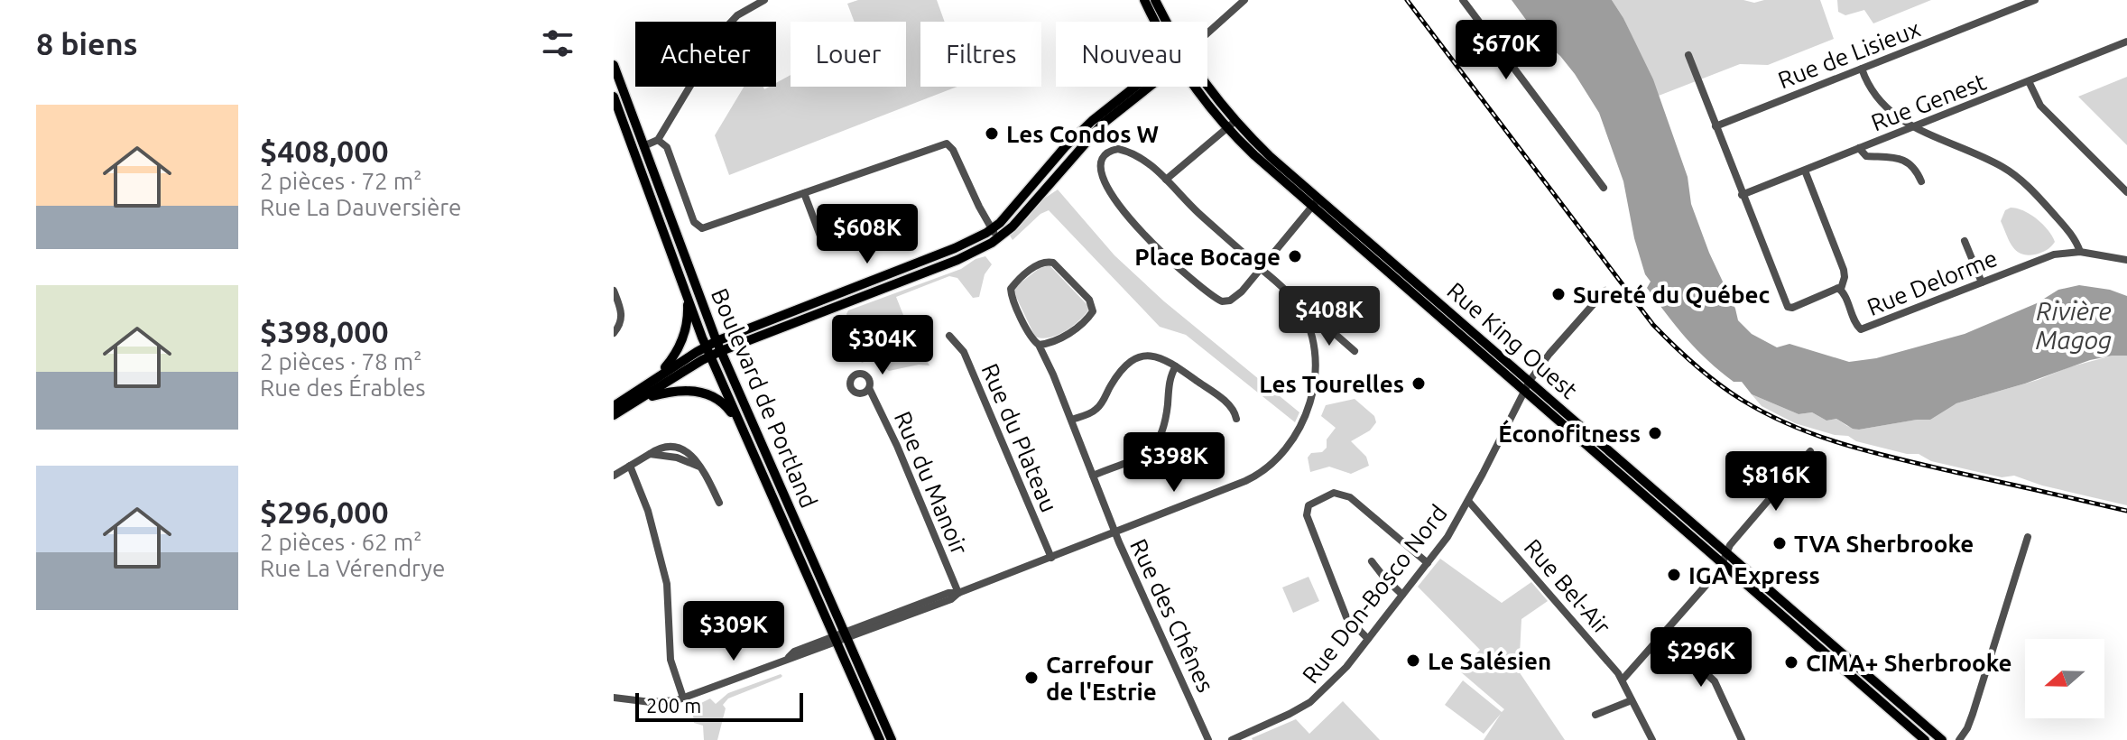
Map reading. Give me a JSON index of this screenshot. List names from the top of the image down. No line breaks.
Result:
{"streets":{"main road":["Rue King Ouest","Boulevard de Portland"],"street":["Rue de Lisieux","Rue Genest","Rue Delorme","Rue du Plateau","Rue du Manoir","Rue Bel-Air","Rue Don-Bosco Nord","Rue des Chênes"]},"crossings":[["Rue de Lisieux","Rue Delorme"],["Rue Genest","Rue Delorme"],["Rue King Ouest","Rue Don-Bosco Nord"],["Rue Bel-Air","Rue Don-Bosco Nord"]],"water":["Rivière Magog"],"places":["Les Condos W","Place Bocage","Sureté du Québec","Les Tourelles","Éconofitness","TVA Sherbrooke","IGA Express","Le Salésien","CIMA+ Sherbrooke","Carrefour de l'Estrie"],"scale_bar":"200 m","north":"left","page":{"heading":"8 biens","price":["$670K","$608K","$408K","$304K","$398K","$816K","$309K","$296K"],"chip":["Acheter","Louer","Filtres","Nouveau"],"list":[{"name":"$408,000","note":"2 pièces · 72 m² · Rue La Dauversière"},{"name":"$398,000","note":"2 pièces · 78 m² · Rue des Érables"},{"name":"$296,000","note":"2 pièces · 62 m² · Rue La Vérendrye"}],"scale":"200 m"}}
